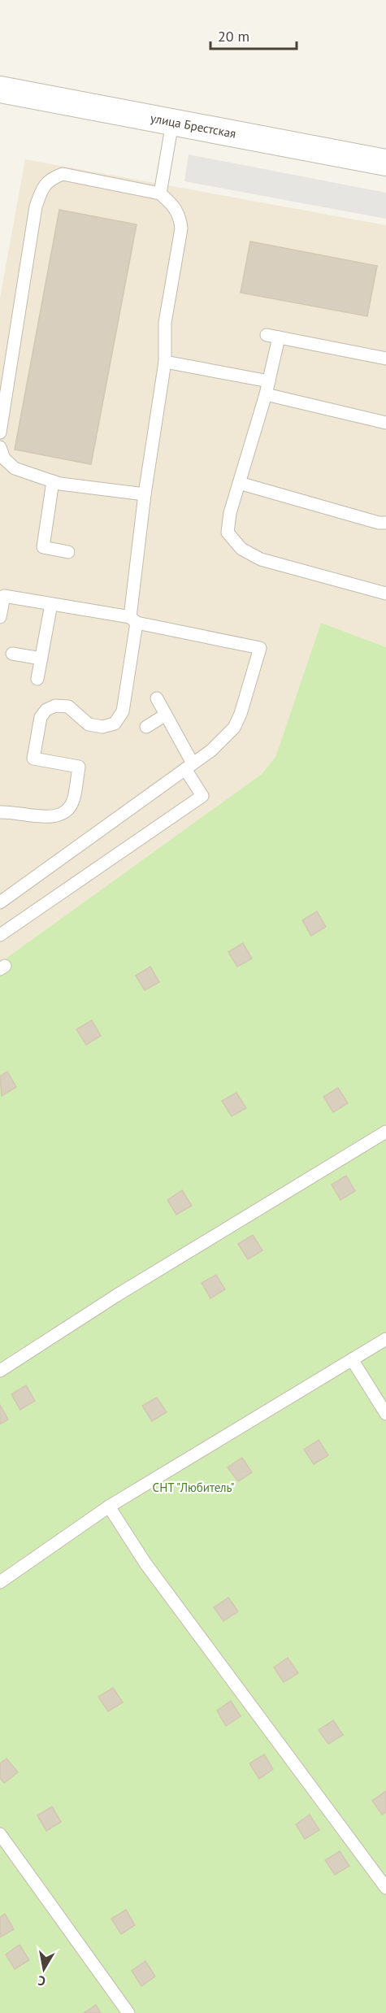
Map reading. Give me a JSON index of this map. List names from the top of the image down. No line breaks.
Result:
{"streets":{"street":["улица Брестская"]},"parks":["СНТ \"Любитель\""],"scale_bar":"20 m","north":"bottom"}
